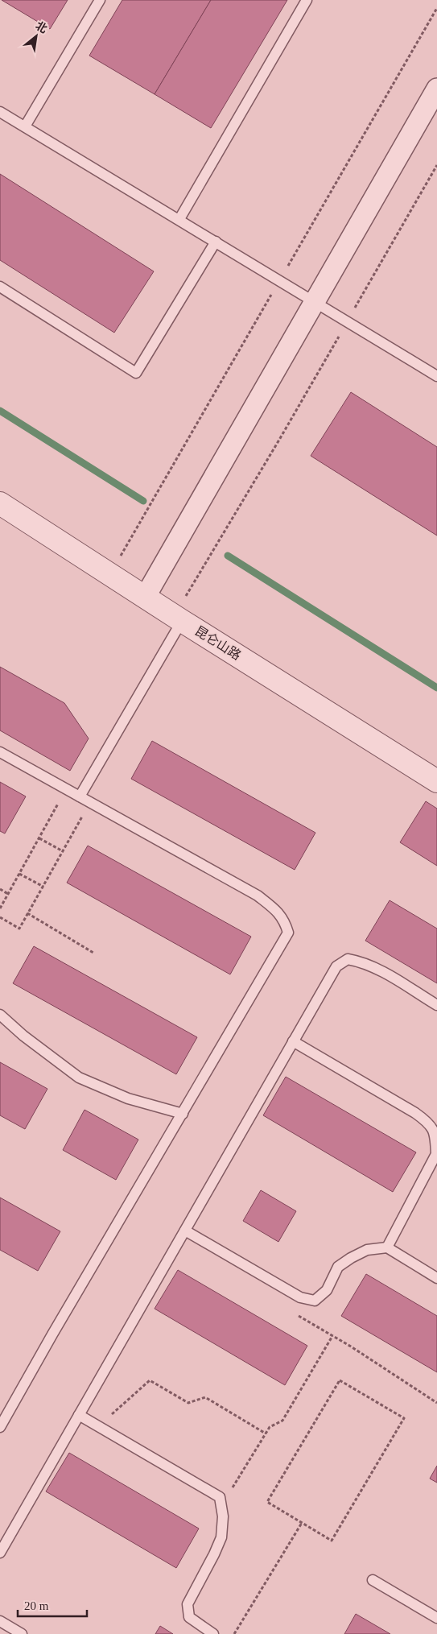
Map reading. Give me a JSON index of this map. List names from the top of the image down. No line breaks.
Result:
{"streets":{"street":["昆仑山路"]},"scale_bar":"20 m","north":"top right"}
